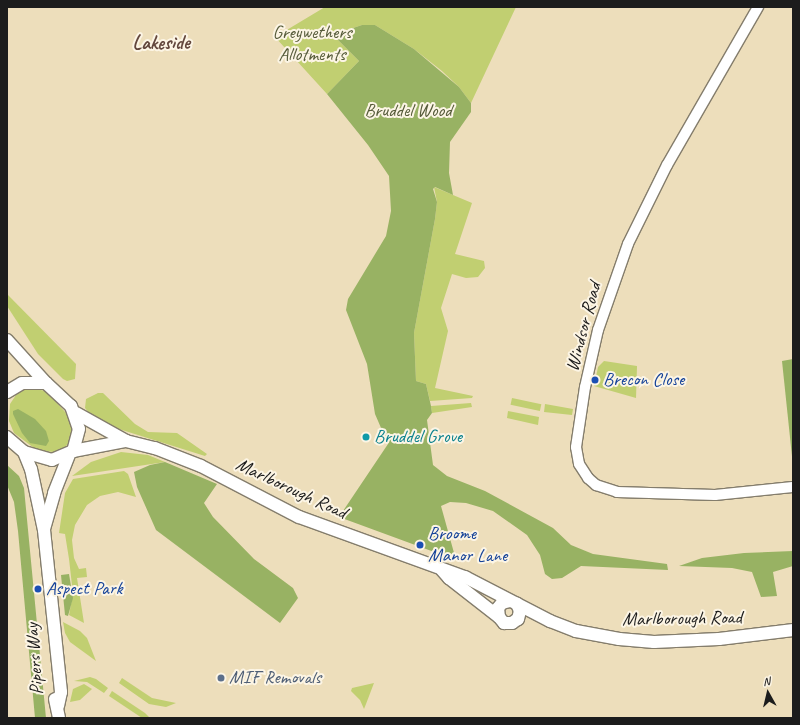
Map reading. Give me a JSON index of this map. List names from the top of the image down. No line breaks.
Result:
{"streets":{"main road":["Marlborough Road","Pipers Way"],"street":["Windsor Road"]},"crossings":[["Marlborough Road","Pipers Way"]],"districts":["Lakeside"],"parks":["Greywethers Allotments","Bruddel Wood"],"places":["Brecon Close","Bruddel Grove","Broome Manor Lane","Aspect Park","MIF Removals"],"north":"top"}
